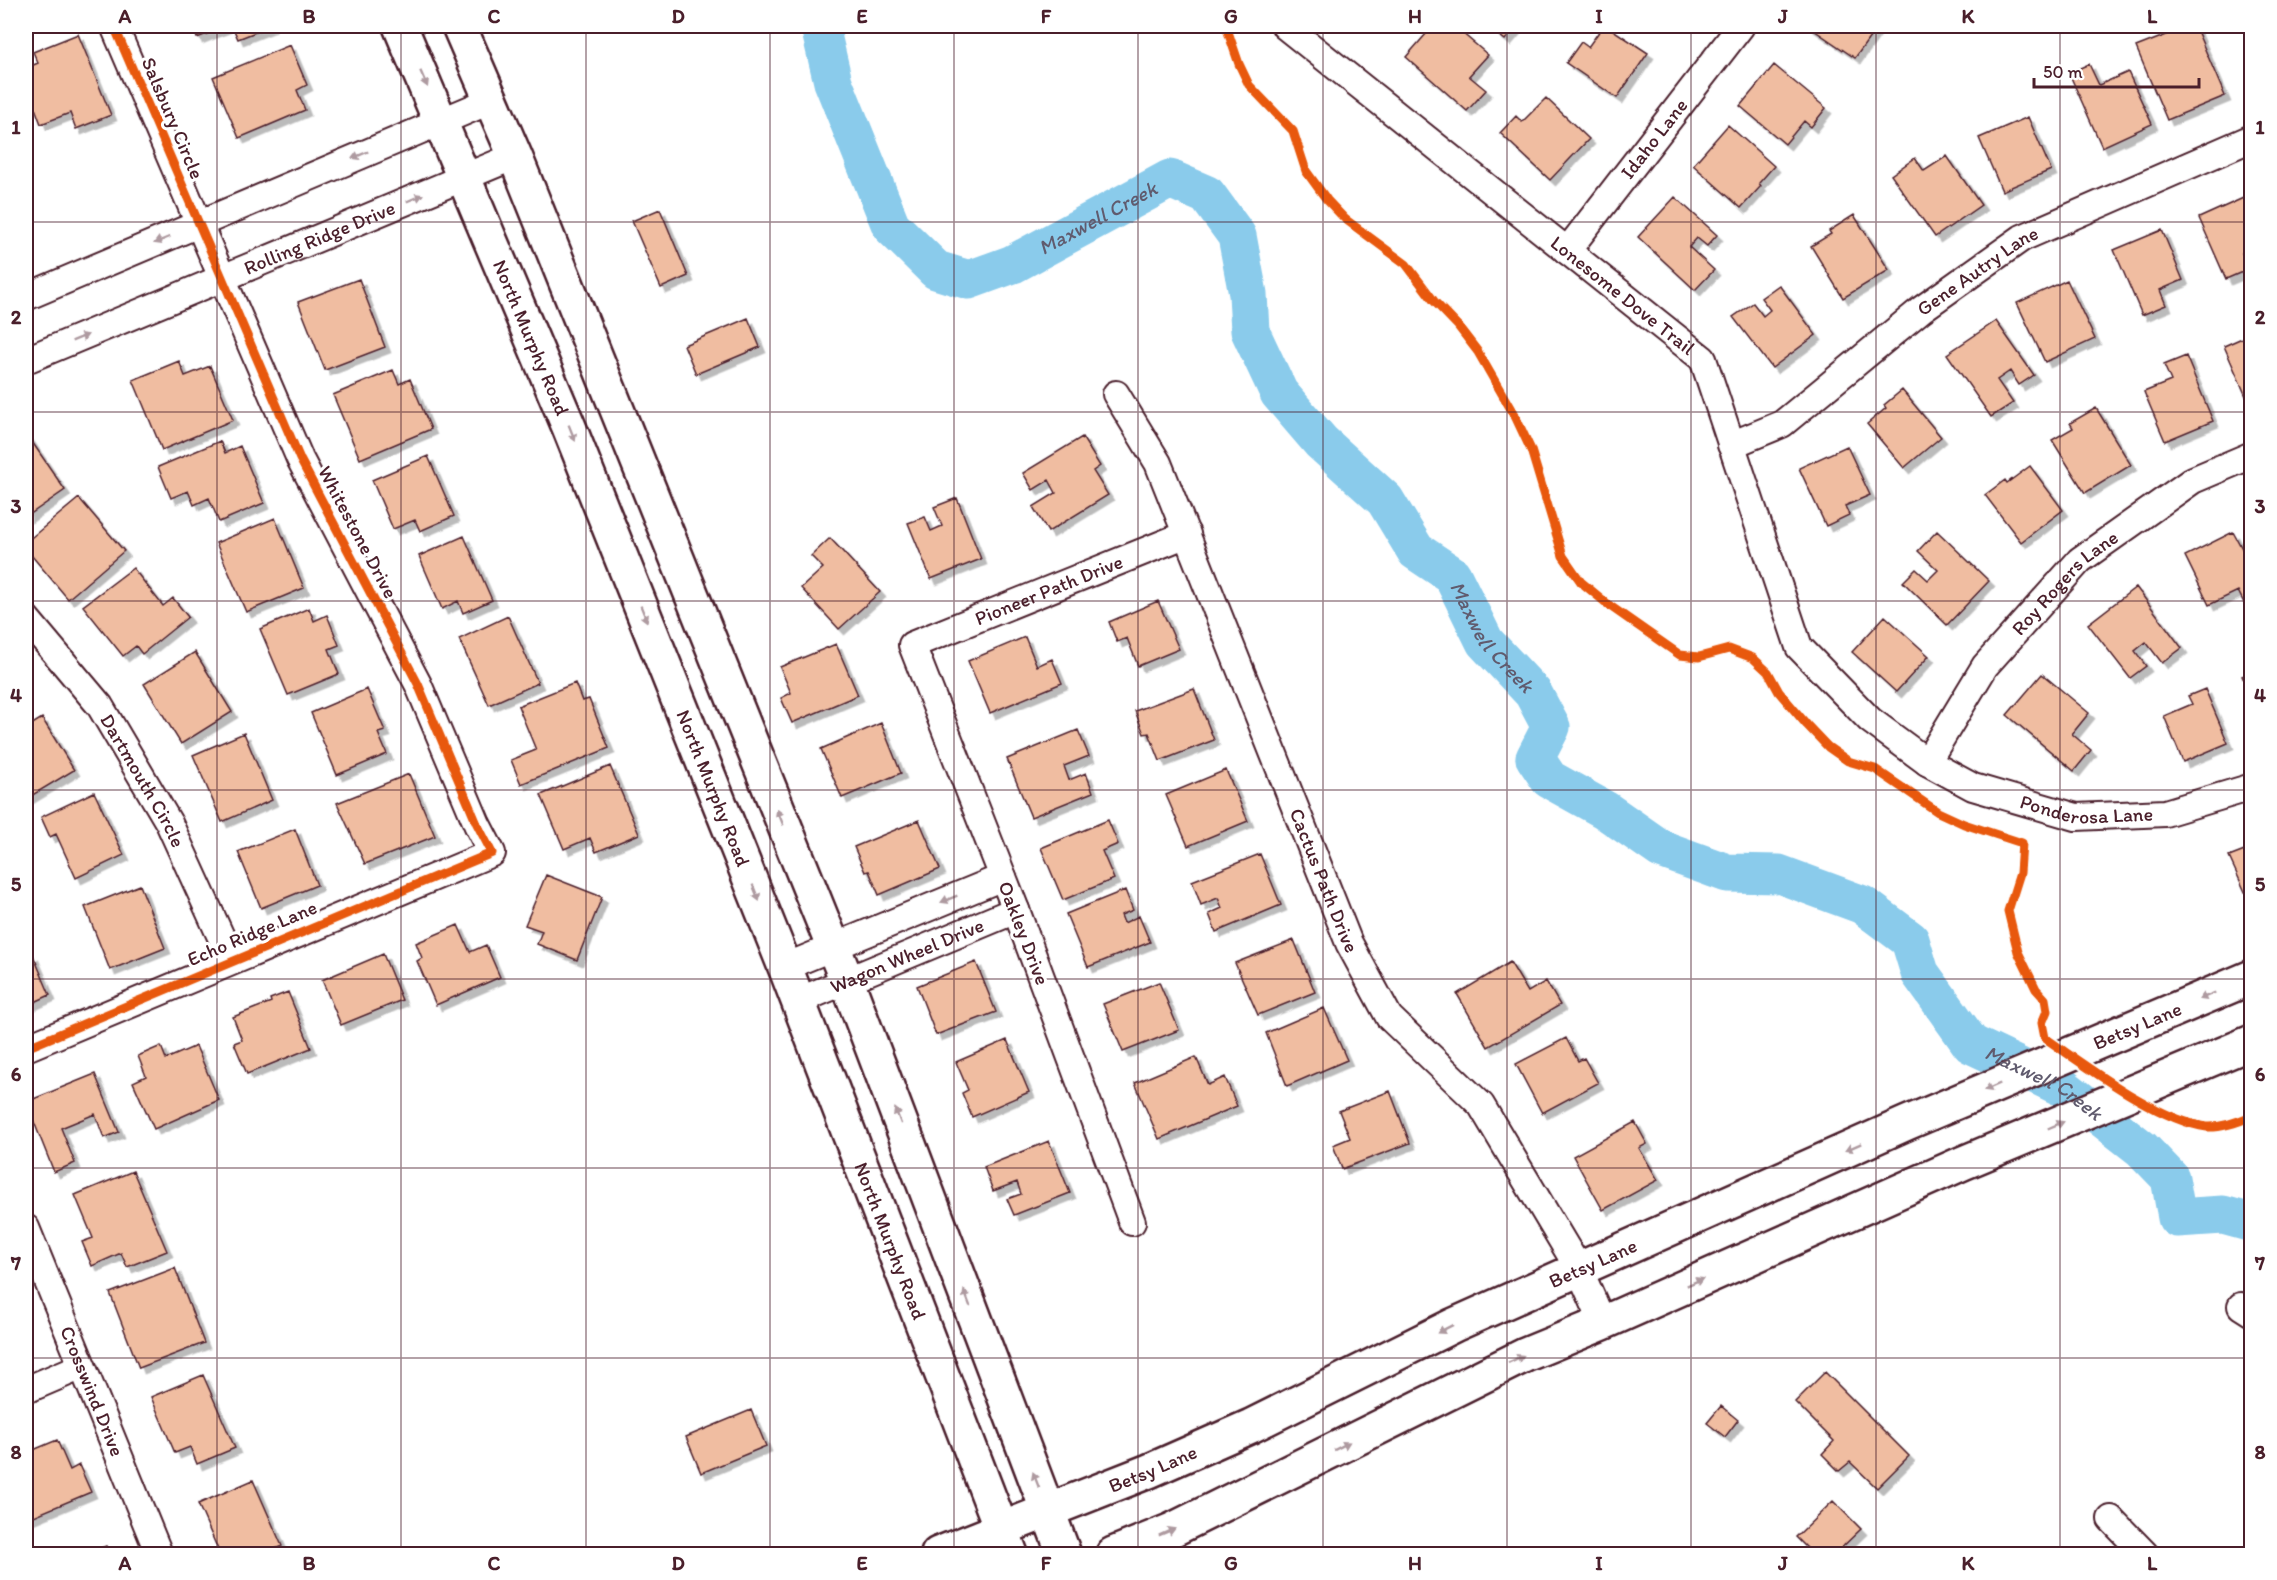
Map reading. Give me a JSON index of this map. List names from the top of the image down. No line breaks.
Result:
{"streets":{"main road":["North Murphy Road","Betsy Lane"],"street":["Salsbury Circle","Idaho Lane","Rolling Ridge Drive","Gene Autry Lane","Lonesome Dove Trail","Whitestone Drive","Roy Rogers Lane","Pioneer Path Drive","Dartmouth Circle","Ponderosa Lane","Cactus Path Drive","Echo Ridge Lane","Oakley Drive","Wagon Wheel Drive","Crosswind Drive"]},"crossings":[["Salsbury Circle","Whitestone Drive"],["Idaho Lane","Lonesome Dove Trail"],["Rolling Ridge Drive","North Murphy Road"],["Rolling Ridge Drive","Whitestone Drive"],["Gene Autry Lane","Lonesome Dove Trail"],["Lonesome Dove Trail","Roy Rogers Lane"],["Lonesome Dove Trail","Ponderosa Lane"],["North Murphy Road","Wagon Wheel Drive"],["North Murphy Road","Betsy Lane"],["Whitestone Drive","Echo Ridge Lane"],["Roy Rogers Lane","Ponderosa Lane"],["Pioneer Path Drive","Cactus Path Drive"],["Pioneer Path Drive","Oakley Drive"],["Dartmouth Circle","Echo Ridge Lane"],["Cactus Path Drive","Betsy Lane"],["Oakley Drive","Wagon Wheel Drive"]],"water":["Maxwell Creek"],"scale_bar":"50 m","grid":{"columns":["A","B","C","D","E","F","G","H","I","J","K","L"],"rows":["1","2","3","4","5","6","7","8"]}}
